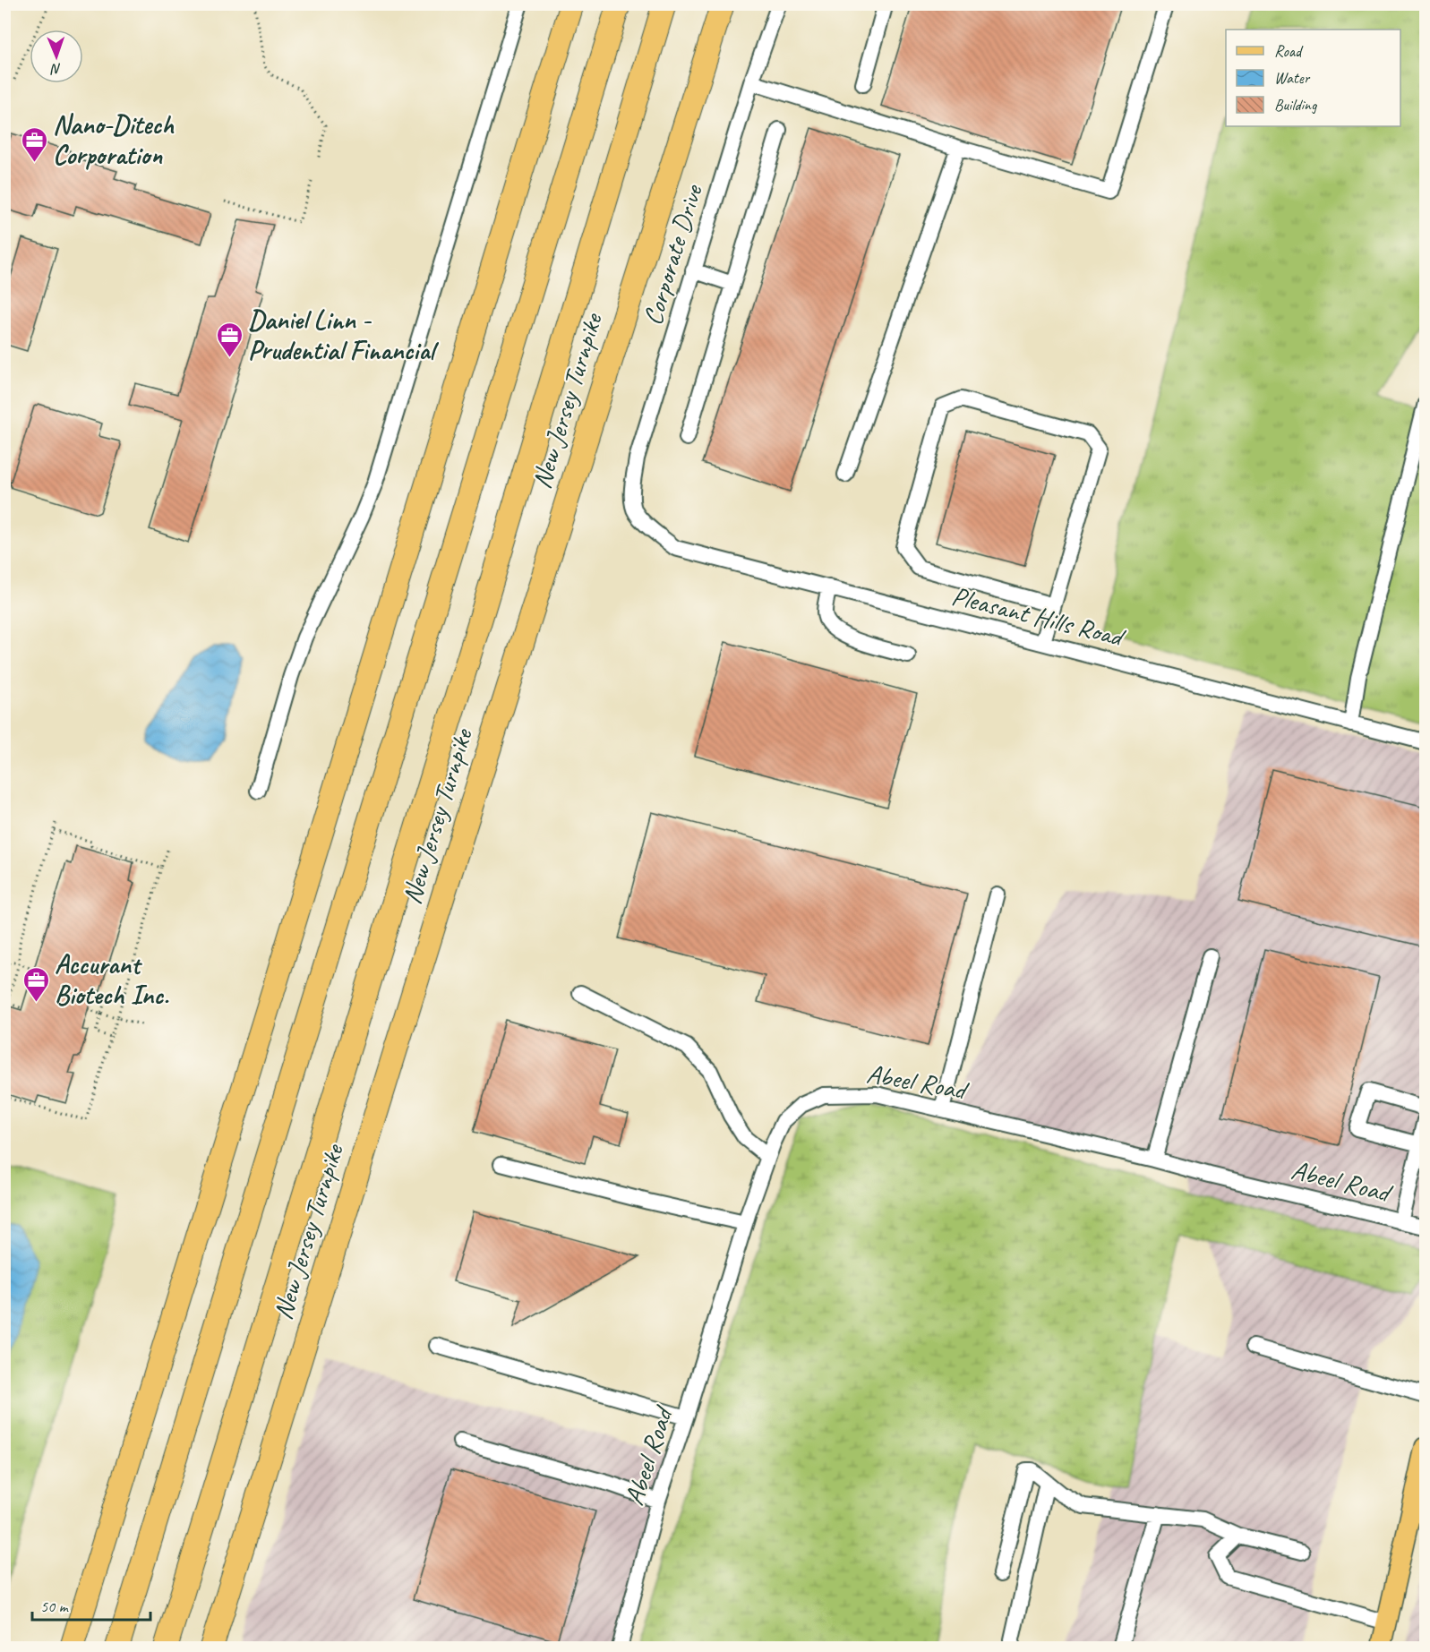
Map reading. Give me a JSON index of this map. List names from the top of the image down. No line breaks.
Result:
{"streets":{"highway":["New Jersey Turnpike"],"street":["Corporate Drive","Pleasant Hills Road","Abeel Road"]},"crossings":[["Corporate Drive","Pleasant Hills Road"]],"places":{"office":["Nano-Ditech Corporation","Daniel Linn - Prudential Financial","Accurant Biotech Inc."]},"legend":["Road","Water","Building"],"scale_bar":"50 m","north":"bottom"}
